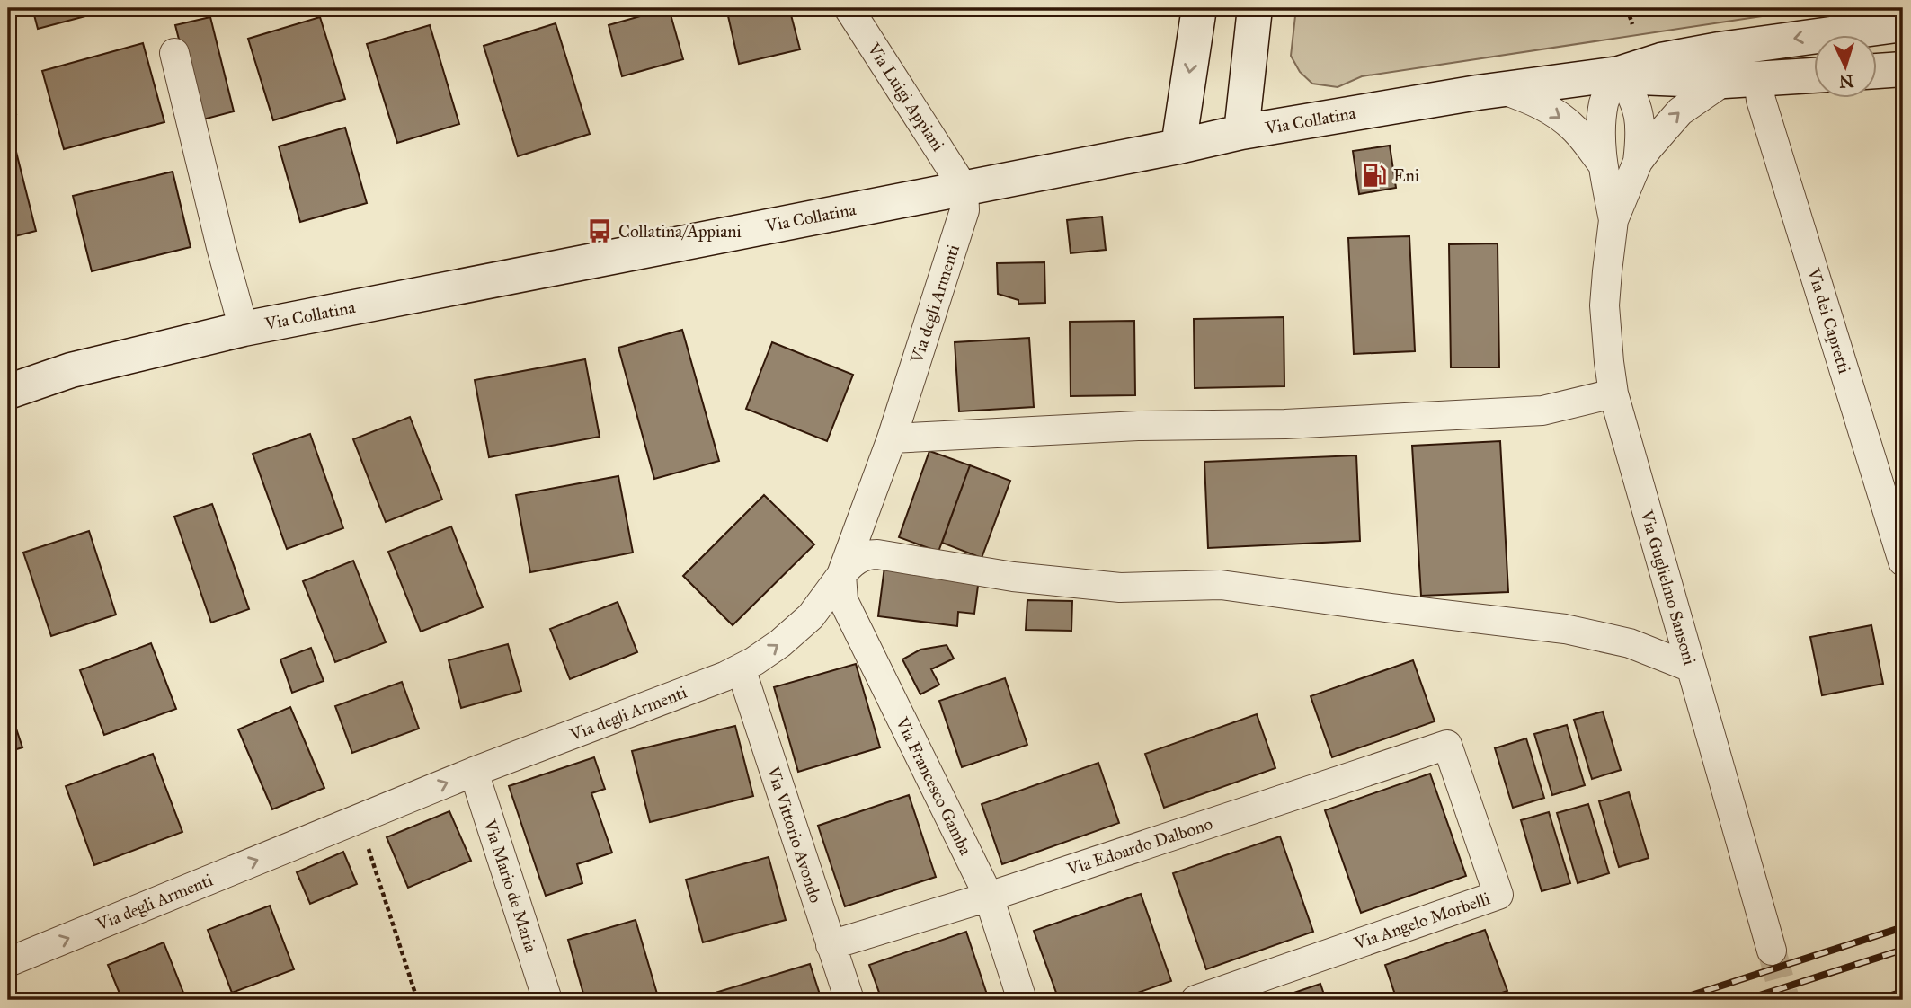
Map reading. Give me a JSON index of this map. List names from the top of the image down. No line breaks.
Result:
{"streets":{"street":["Via Luigi Appiani","Via Collatina","Via degli Armenti","Via dei Capretti","Via Guglielmo Sansoni","Via Francesco Gamba","Via Vittorio Avondo","Via Edoardo Dalbono","Via Mario de Maria","Via Angelo Morbelli"]},"crossings":[["Via Luigi Appiani","Via Collatina"],["Via Luigi Appiani","Via degli Armenti"],["Via Collatina","Via degli Armenti"],["Via Collatina","Via dei Capretti"],["Via degli Armenti","Via Francesco Gamba"],["Via degli Armenti","Via Vittorio Avondo"],["Via degli Armenti","Via Mario de Maria"],["Via Francesco Gamba","Via Edoardo Dalbono"],["Via Vittorio Avondo","Via Edoardo Dalbono"],["Via Edoardo Dalbono","Via Angelo Morbelli"]],"one_way":["Via degli Armenti"],"places":{"fuel station":["Eni"],"bus stop":["Collatina/Appiani"]},"north":"bottom"}
